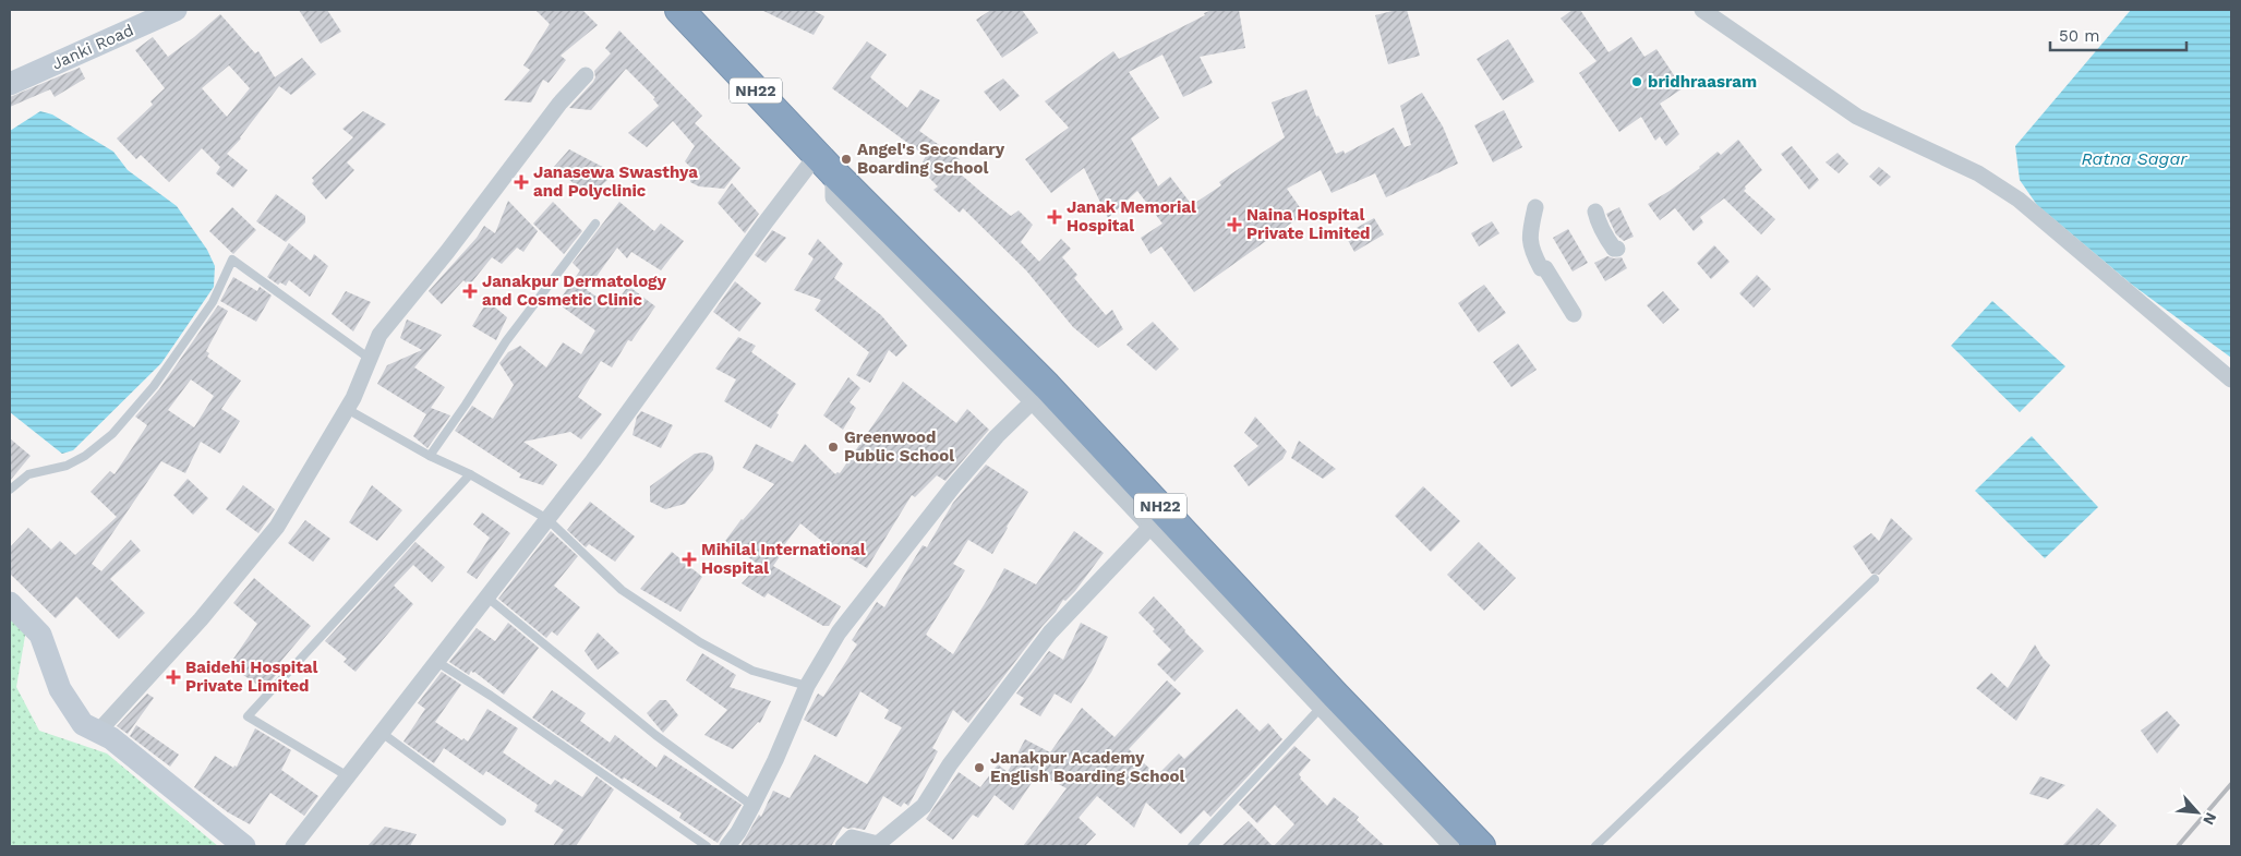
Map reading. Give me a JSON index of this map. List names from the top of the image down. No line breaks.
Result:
{"streets":{"highway":["NH22"],"street":["Janki Road"]},"water":["Ratna Sagar"],"places":{"other":["bridhraasram","Angel's Secondary Boarding School","Greenwood Public School","Janakpur Academy English Boarding School"],"health":["Janasewa Swasthya and Polyclinic","Janak Memorial Hospital","Naina Hospital Private Limited","Janakpur Dermatology and Cosmetic Clinic","Mihilal International Hospital","Baidehi Hospital Private Limited"]},"scale_bar":"50 m","north":"bottom right"}
